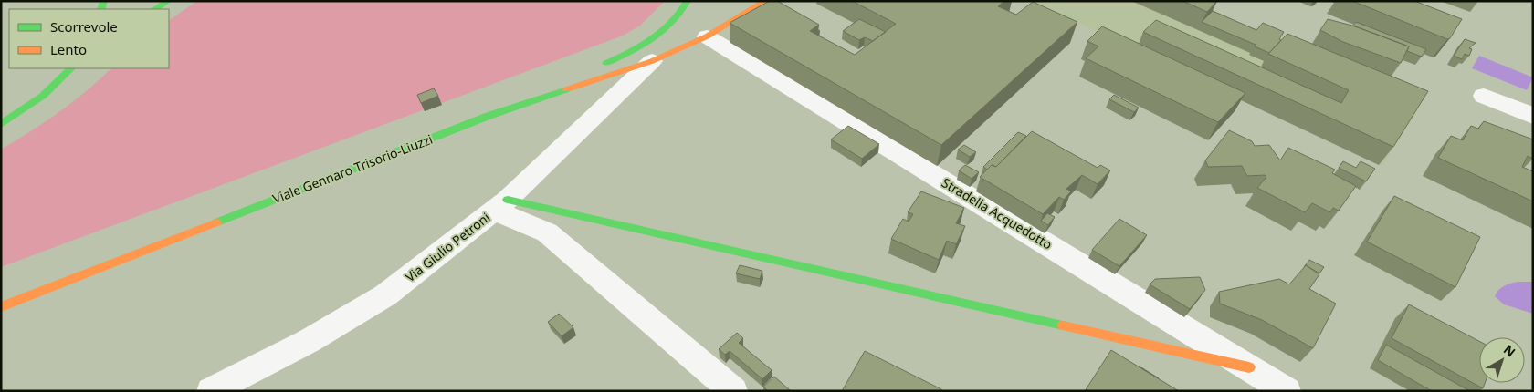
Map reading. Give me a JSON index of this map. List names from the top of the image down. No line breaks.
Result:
{"streets":{"street":["Viale Gennaro Trisorio-Liuzzi","Stradella Acquedotto","Via Giulio Petroni"]},"crossings":[["Viale Gennaro Trisorio-Liuzzi","Stradella Acquedotto"],["Viale Gennaro Trisorio-Liuzzi","Via Giulio Petroni"]],"legend":["Scorrevole","Lento"],"north":"top right"}
